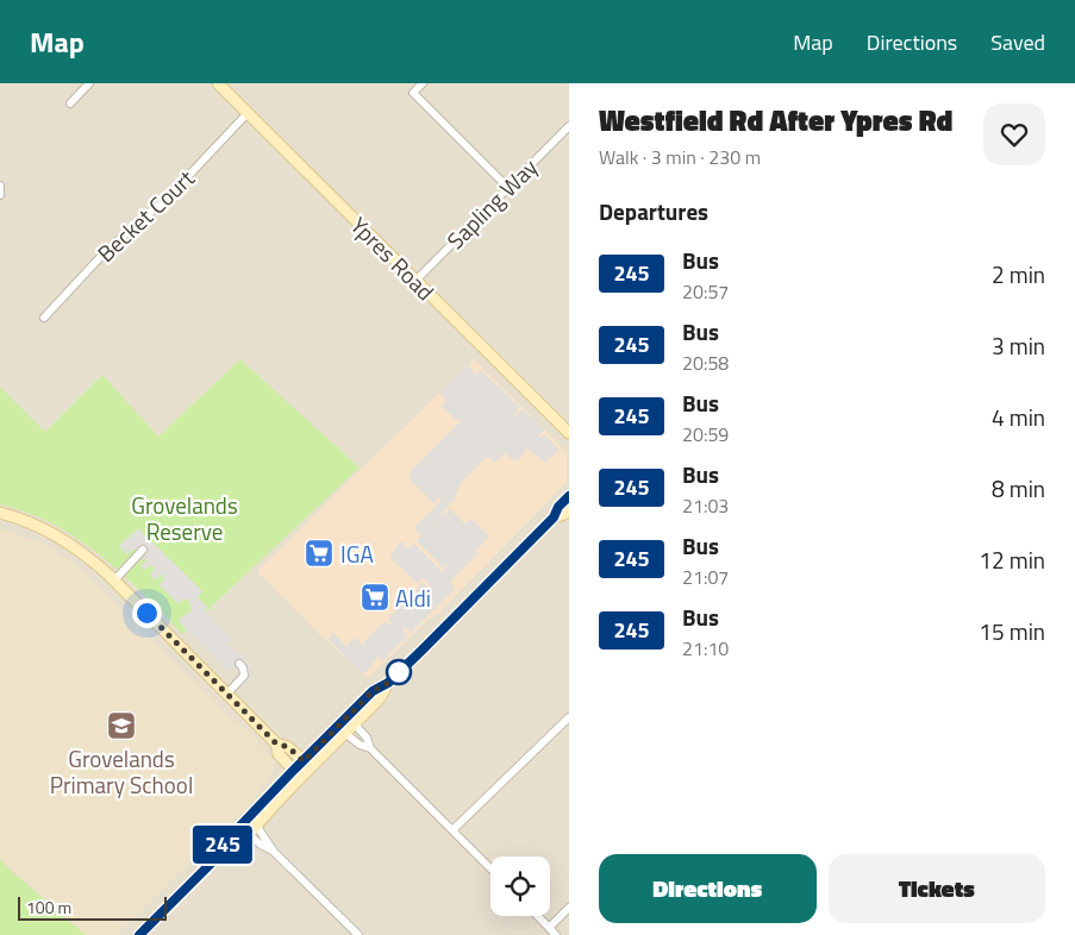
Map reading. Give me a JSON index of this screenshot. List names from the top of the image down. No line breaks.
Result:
{"streets":{"street":["Sapling Way","Becket Court","Ypres Road"]},"crossings":[["Sapling Way","Ypres Road"],["Becket Court","Ypres Road"]],"parks":["Grovelands Reserve"],"places":{"supermarket":["IGA","Aldi"],"school or university":["Grovelands Primary School"]},"lines":["bus line 245"],"scale_bar":"100 m","page":{"header":"Map","nav":["Map","Directions","Saved"],"on_map":"245","heading":[["Westfield Rd After Ypres Rd","Walk · 3 min · 230 m"],"Departures"],"list":[{"mark":"245","name":"Bus","note":"20:57","value":"2 min"},{"mark":"245","name":"Bus","note":"20:58","value":"3 min"},{"mark":"245","name":"Bus","note":"20:59","value":"4 min"},{"mark":"245","name":"Bus","note":"21:03","value":"8 min"},{"mark":"245","name":"Bus","note":"21:07","value":"12 min"},{"mark":"245","name":"Bus","note":"21:10","value":"15 min"}],"buttons":["Directions","Tickets"],"scale":"100 m"}}
